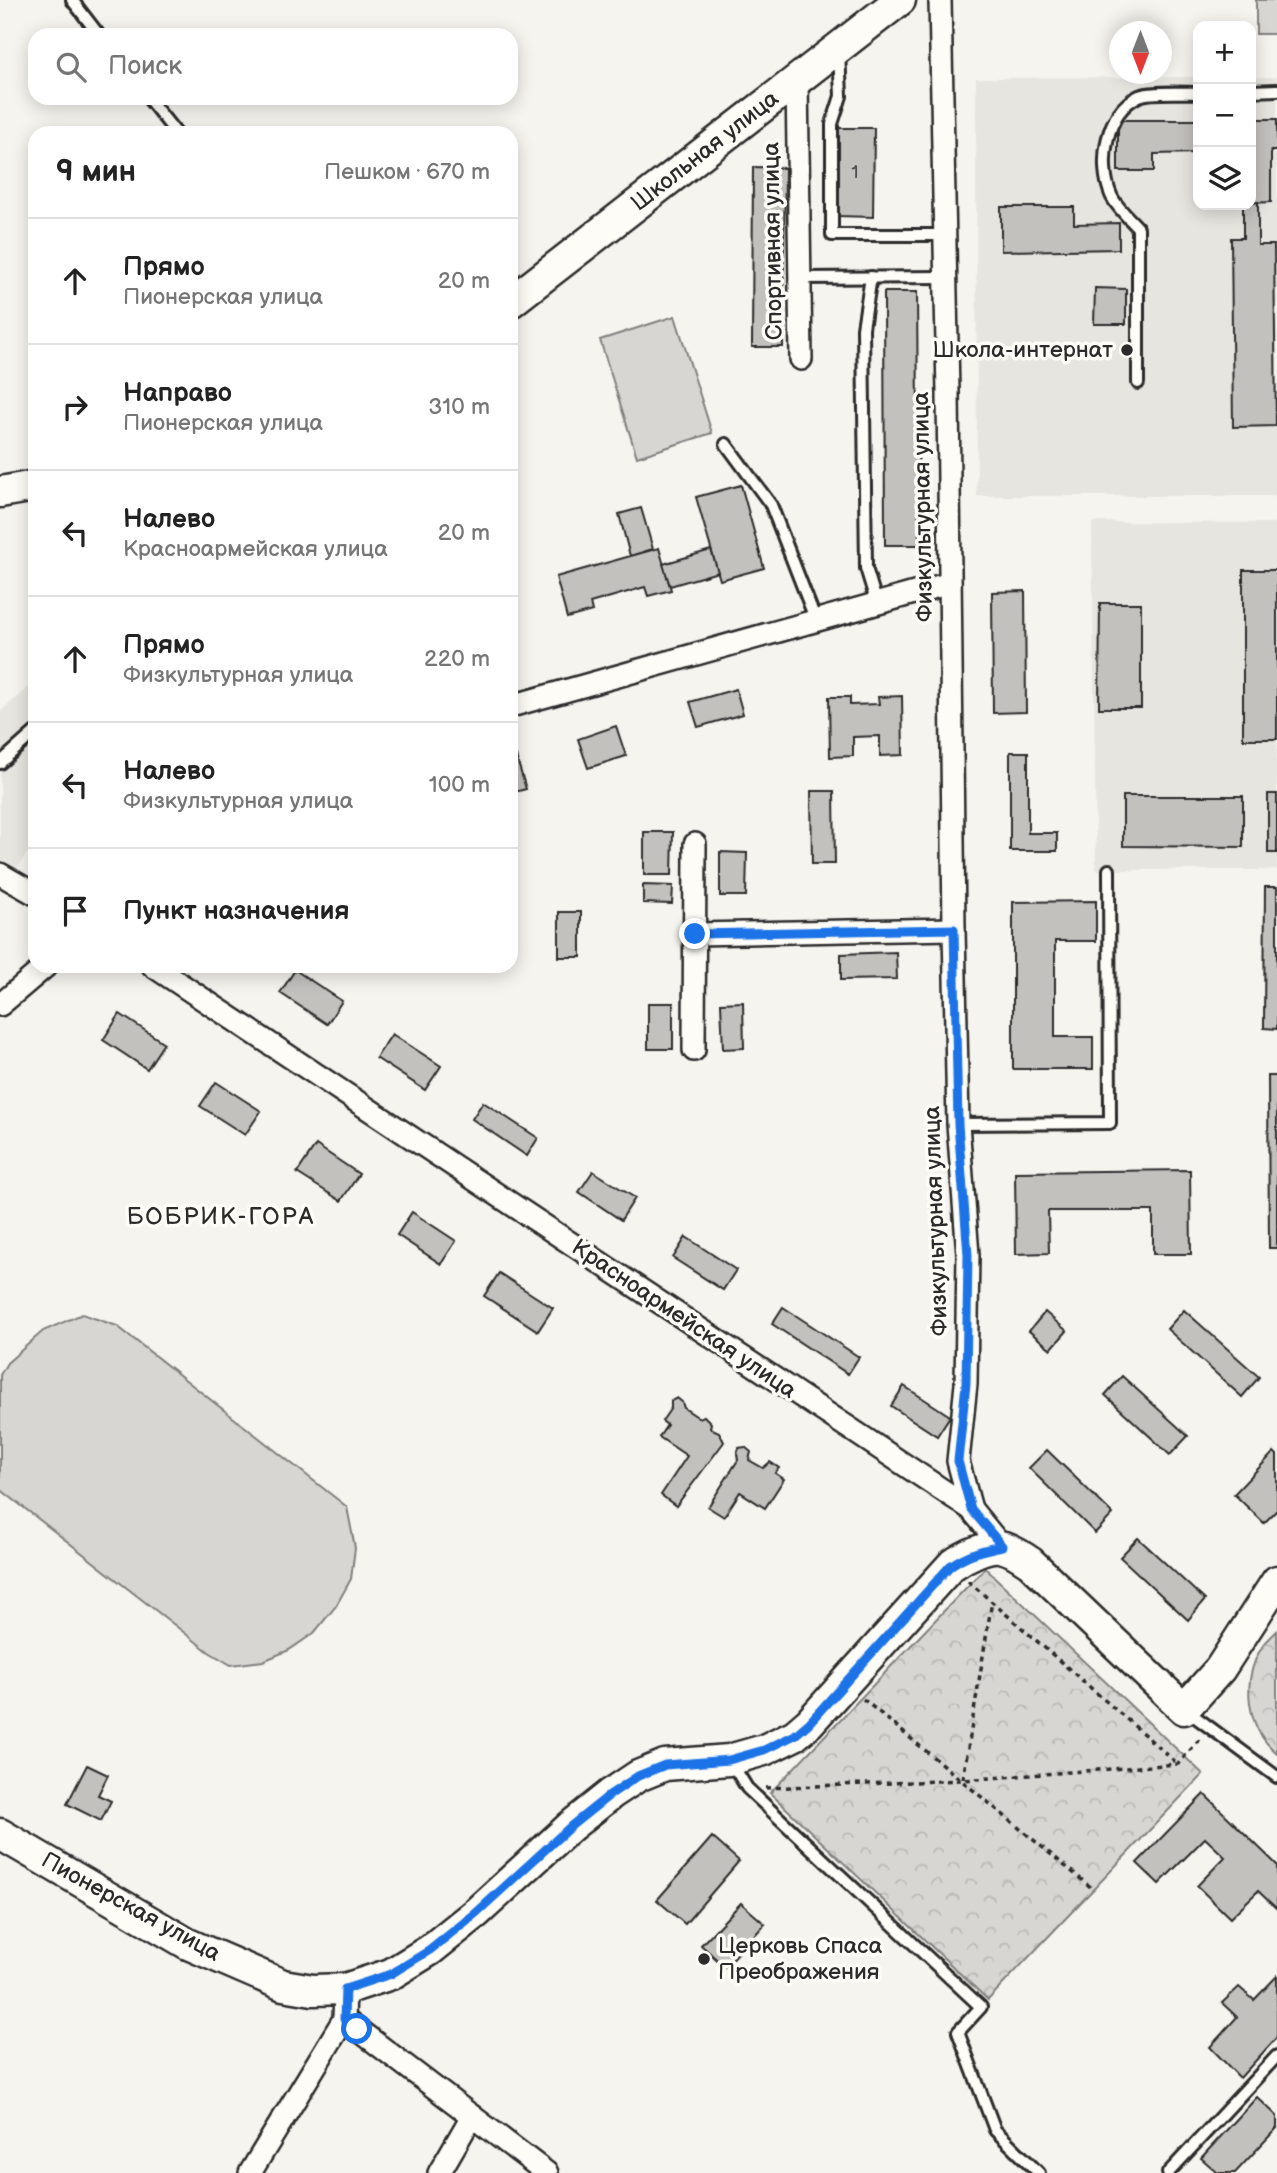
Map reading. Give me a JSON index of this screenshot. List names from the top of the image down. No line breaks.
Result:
{"streets":{"main road":["Школьная улица","Красноармейская улица","Пионерская улица"],"street":["Спортивная улица","Физкультурная улица"]},"crossings":[["Школьная улица","Спортивная улица"],["Физкультурная улица","Красноармейская улица"],["Красноармейская улица","Пионерская улица"]],"districts":["БОБРИК-ГОРА"],"places":["Школа-интернат","Церковь Спаса Преображения"],"house_numbers":["1"],"north":"bottom","page":{"map_buttons":["+","−"],"search":"Поиск","heading":["9 мин","Пешком · 670 m"],"list":[["Прямо","Пионерская улица","20 m"],["Направо","Пионерская улица","310 m"],["Налево","Красноармейская улица","20 m"],["Прямо","Физкультурная улица","220 m"],["Налево","Физкультурная улица","100 m"],"Пункт назначения"]}}
